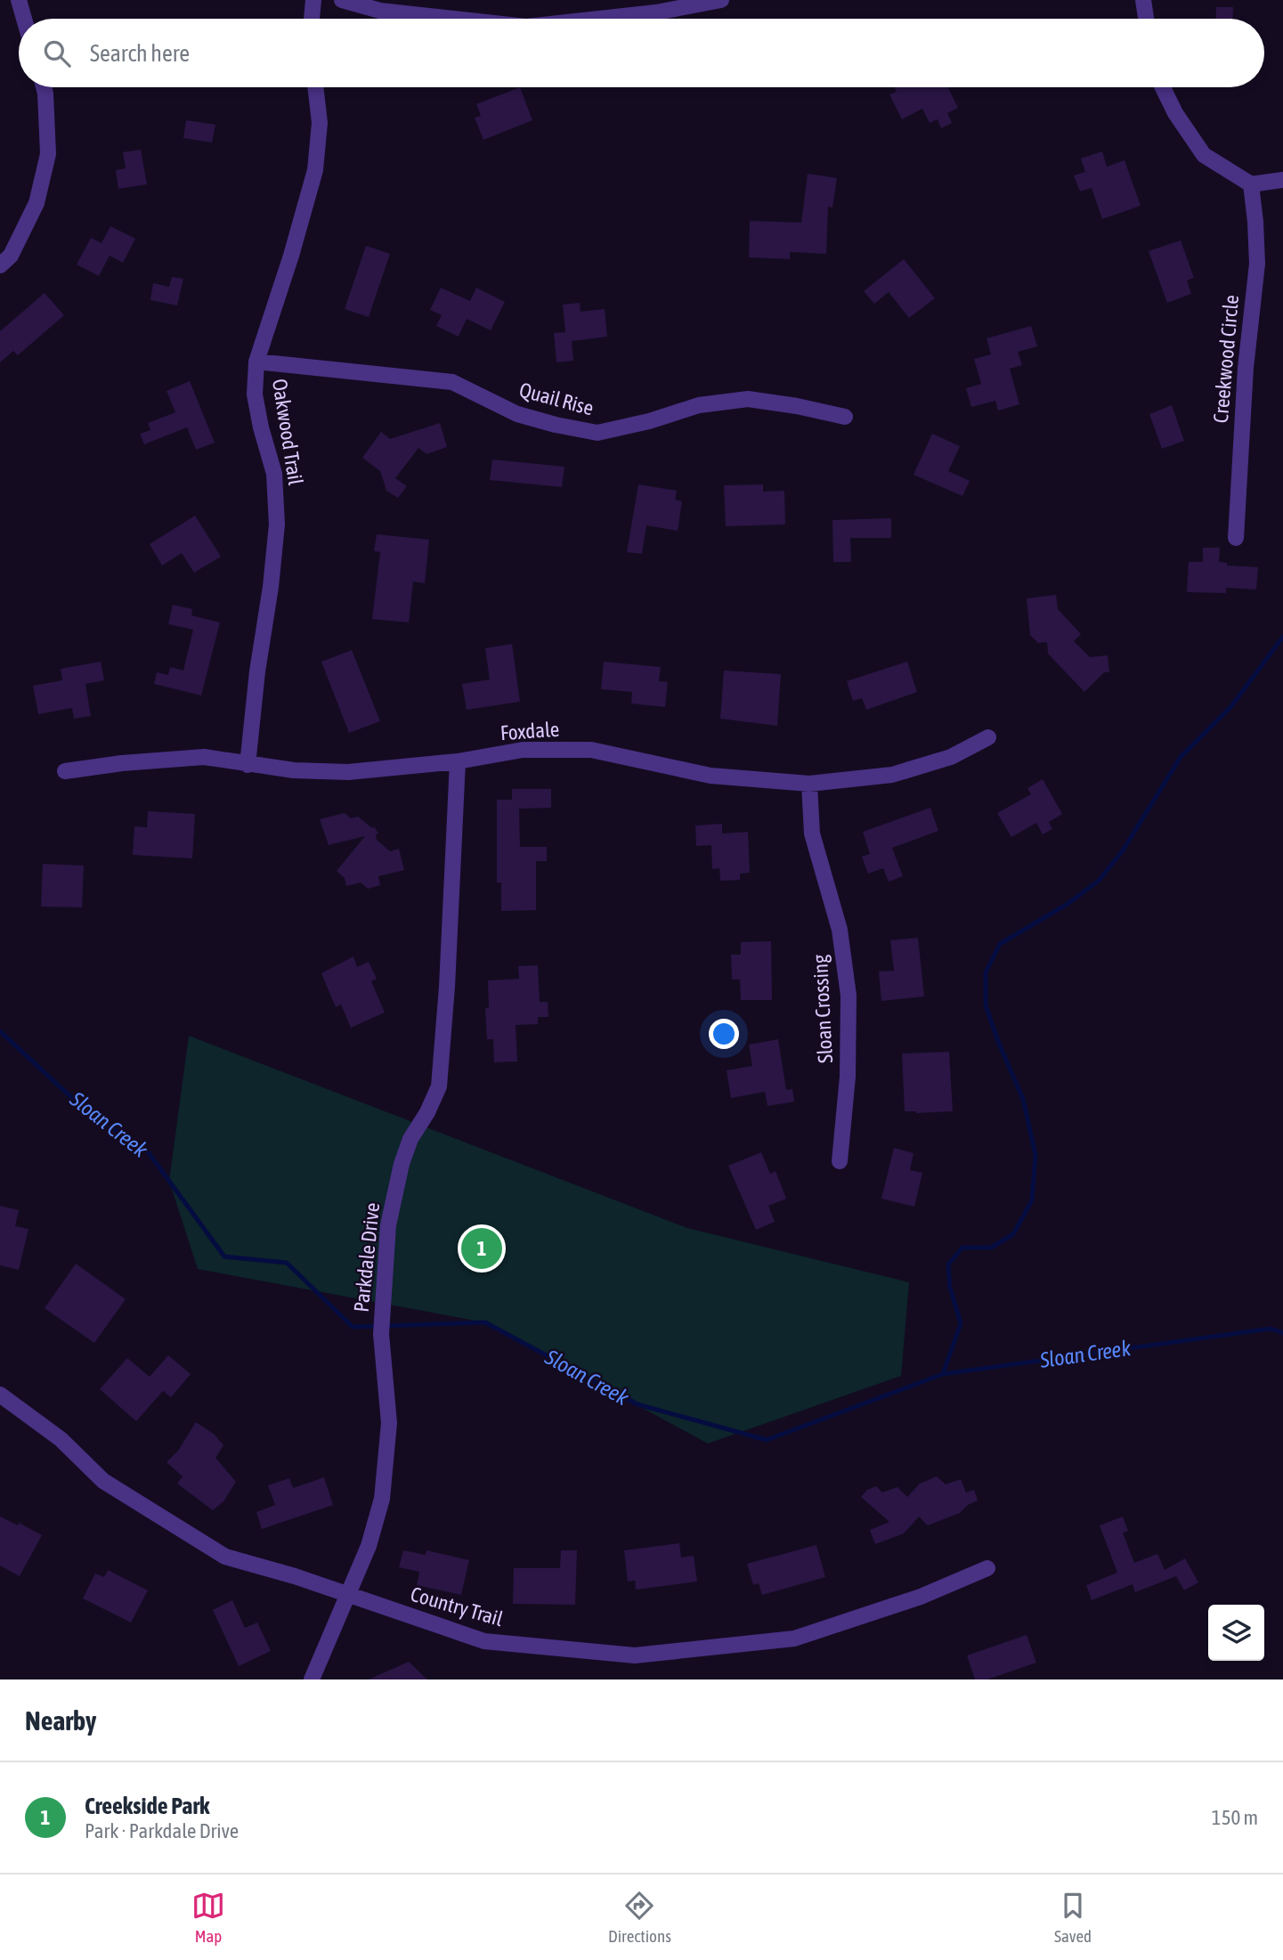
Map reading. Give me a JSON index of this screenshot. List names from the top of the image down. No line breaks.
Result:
{"streets":{"street":["Creekwood Circle","Quail Rise","Oakwood Trail","Foxdale","Sloan Crossing","Parkdale Drive","Country Trail"]},"crossings":[["Quail Rise","Oakwood Trail"],["Oakwood Trail","Foxdale"],["Foxdale","Sloan Crossing"],["Foxdale","Parkdale Drive"],["Parkdale Drive","Country Trail"]],"water":["Sloan Creek"],"page":{"search":"Search here","pins":"1","heading":"Nearby","list":[{"mark":"1","name":"Creekside Park","note":"Park · Parkdale Drive","value":"150 m"}],"nav":["Map","Directions","Saved"]}}
